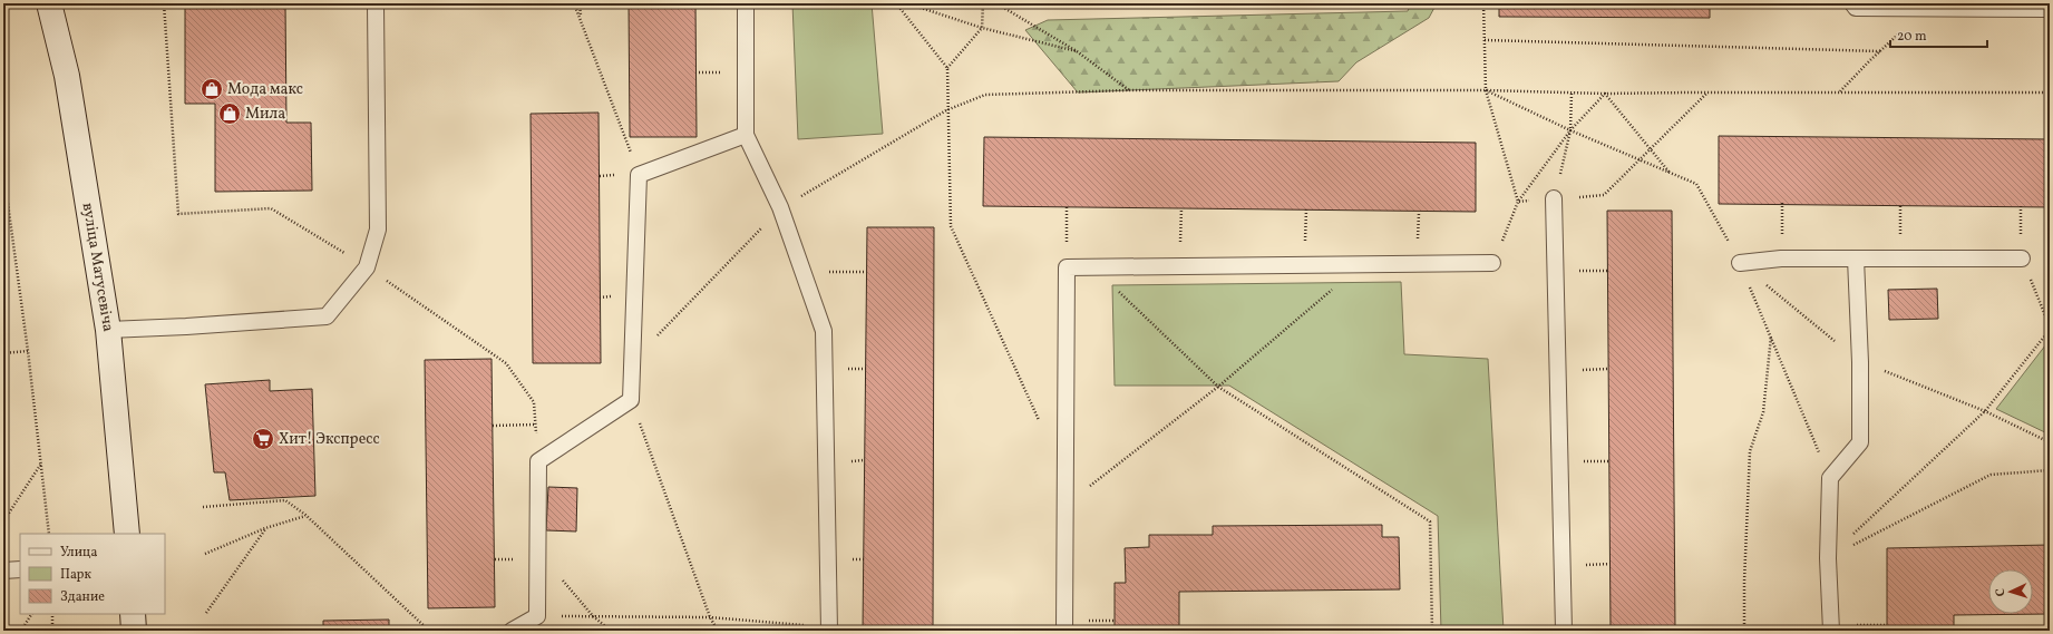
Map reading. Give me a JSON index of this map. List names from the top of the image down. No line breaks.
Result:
{"streets":{"main road":["вуліца Матусевіча"]},"places":{"shop":["Мода макс","Мила"],"supermarket":["Хит! Экспресс"]},"legend":["Улица","Парк","Здание"],"scale_bar":"20 m","north":"left"}
